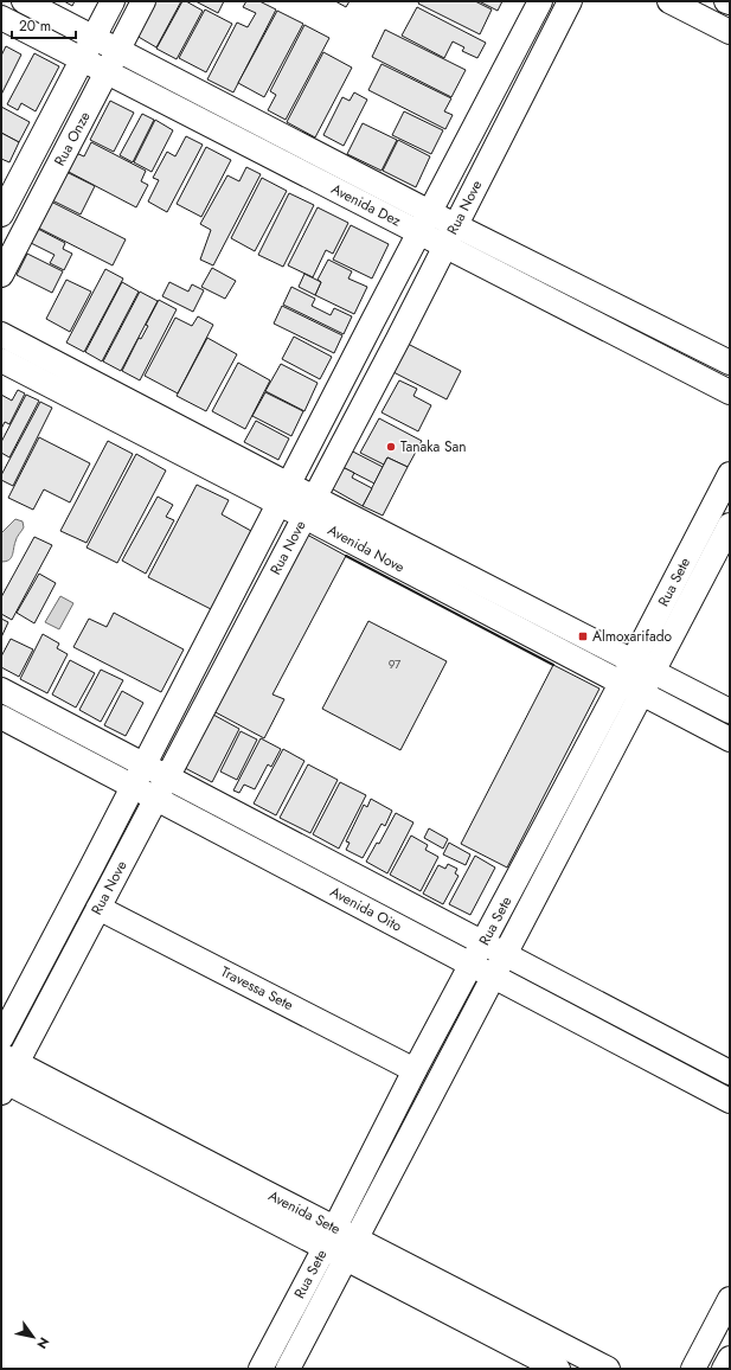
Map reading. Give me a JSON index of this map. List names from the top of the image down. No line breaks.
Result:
{"streets":{"street":["Rua Onze","Avenida Dez","Rua Nove","Avenida Nove","Rua Sete","Avenida Oito","Travessa Sete","Avenida Sete"]},"crossings":[["Rua Onze","Avenida Dez"],["Avenida Dez","Rua Nove"],["Rua Nove","Avenida Nove"],["Rua Nove","Avenida Oito"],["Rua Nove","Travessa Sete"],["Rua Nove","Avenida Sete"],["Avenida Nove","Rua Sete"],["Rua Sete","Avenida Oito"],["Rua Sete","Travessa Sete"],["Rua Sete","Avenida Sete"]],"places":{"other":["Tanaka San"],"transit":["Almoxarifado"]},"house_numbers":["97"],"scale_bar":"20 m","north":"bottom right"}
